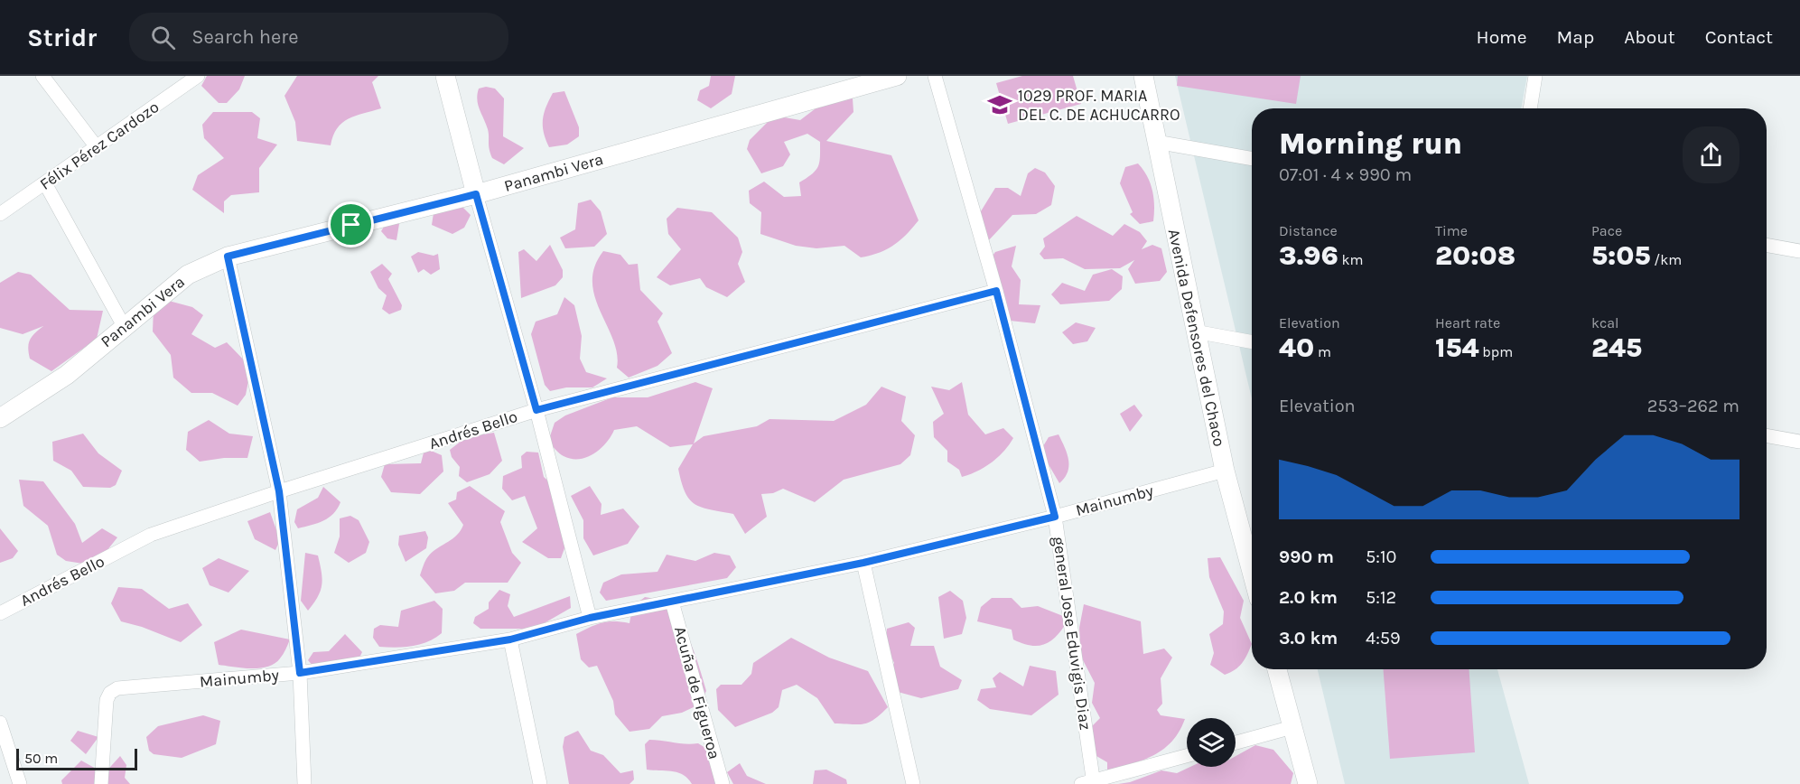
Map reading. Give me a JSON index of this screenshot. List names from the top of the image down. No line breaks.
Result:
{"streets":{"street":["Félix Pérez Cardozo","Panambi Vera","Avenida Defensores del Chaco","Andrés Bello","Mainumby","general Jose Eduvigis Diaz","Acuña de Figueroa"]},"crossings":[["Avenida Defensores del Chaco","Mainumby"],["Andrés Bello","general Jose Eduvigis Diaz"],["Mainumby","general Jose Eduvigis Diaz"],["Mainumby","Acuña de Figueroa"]],"places":{"school or university":["1029 PROF. MARIA DEL C. DE ACHUCARRO"]},"scale_bar":"50 m","page":{"header":"Stridr","search":"Search here","nav":["Home","Map","About","Contact"],"heading":["Morning run","07:01 · 4 × 990 m"],"stats":[["Distance","3.96 km"],["Time","20:08"],["Pace","5:05 /km"],["Elevation","40 m"],["Heart rate","154 bpm"],["kcal","245"]],"chart":["Elevation","253–262 m"],"list":[{"name":"990 m","note":"5:10"},{"name":"2.0 km","note":"5:12"},{"name":"3.0 km","note":"4:59"}],"scale":"50 m"}}
